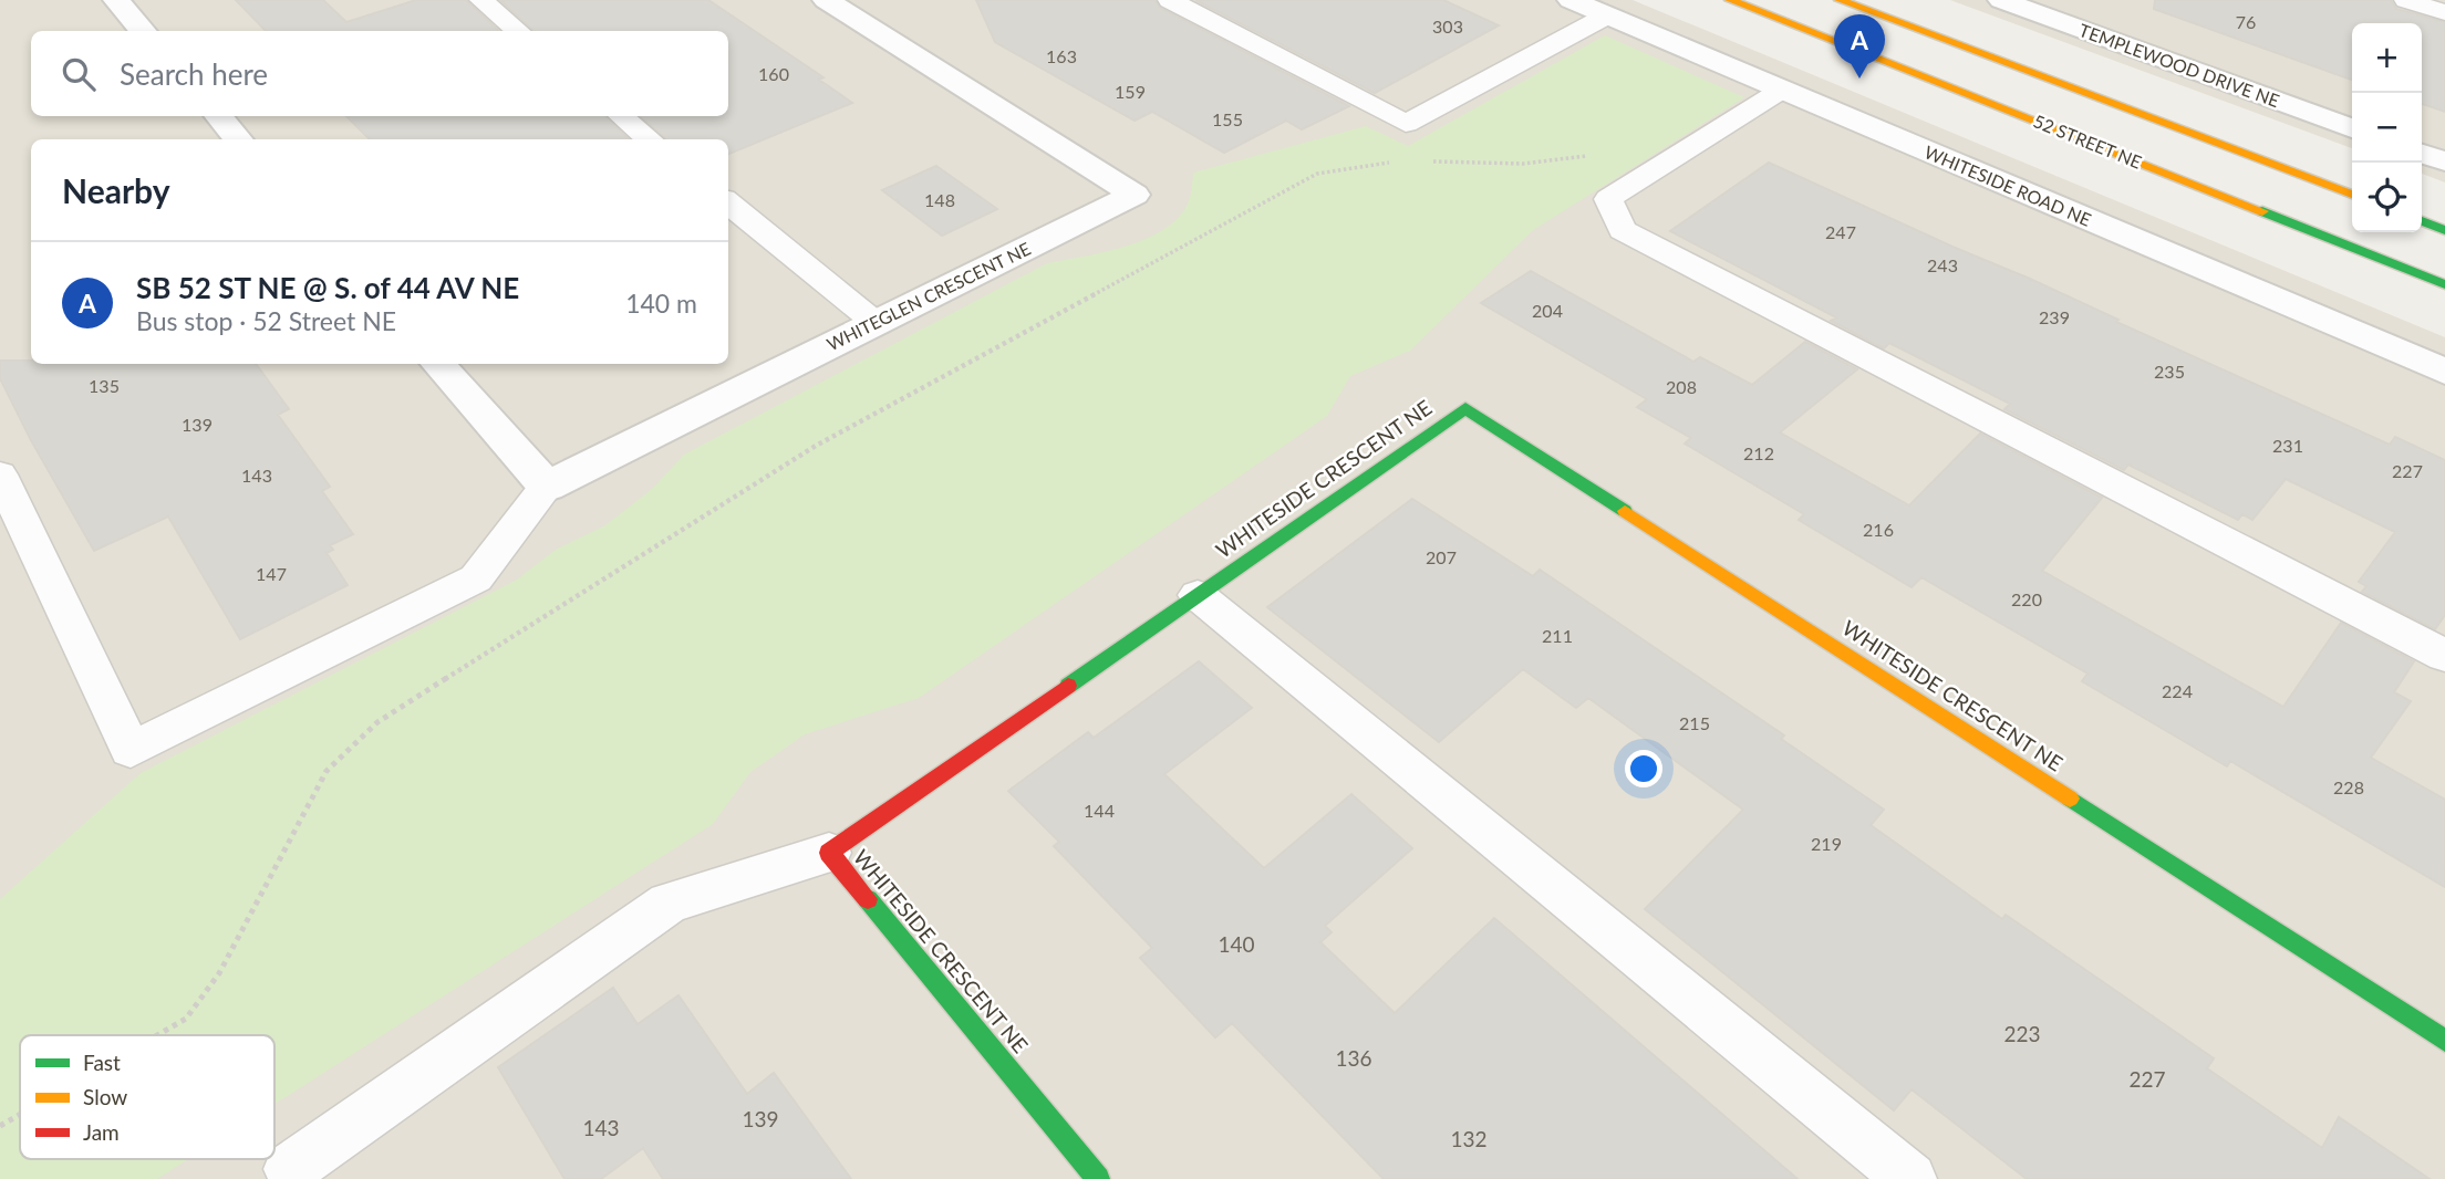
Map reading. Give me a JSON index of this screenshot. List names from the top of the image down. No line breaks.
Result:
{"streets":{"street":["TEMPLEWOOD DRIVE NE","52 STREET NE","WHITESIDE ROAD NE","WHITEGLEN CRESCENT NE","WHITESIDE CRESCENT NE"]},"house_numbers":["76","303","163","160","159","155","148","247","243","204","239","235","135","208","139","231","212","227","143","216","207","147","220","211","224","215","228","144","219","140","223","136","227","139","143","132"],"legend":["Fast","Slow","Jam"],"page":{"pins":"A","map_buttons":["+","−"],"search":"Search here","heading":"Nearby","list":[{"mark":"A","name":"SB 52 ST NE @ S. of 44 AV NE","note":"Bus stop · 52 Street NE","value":"140 m"}]}}
